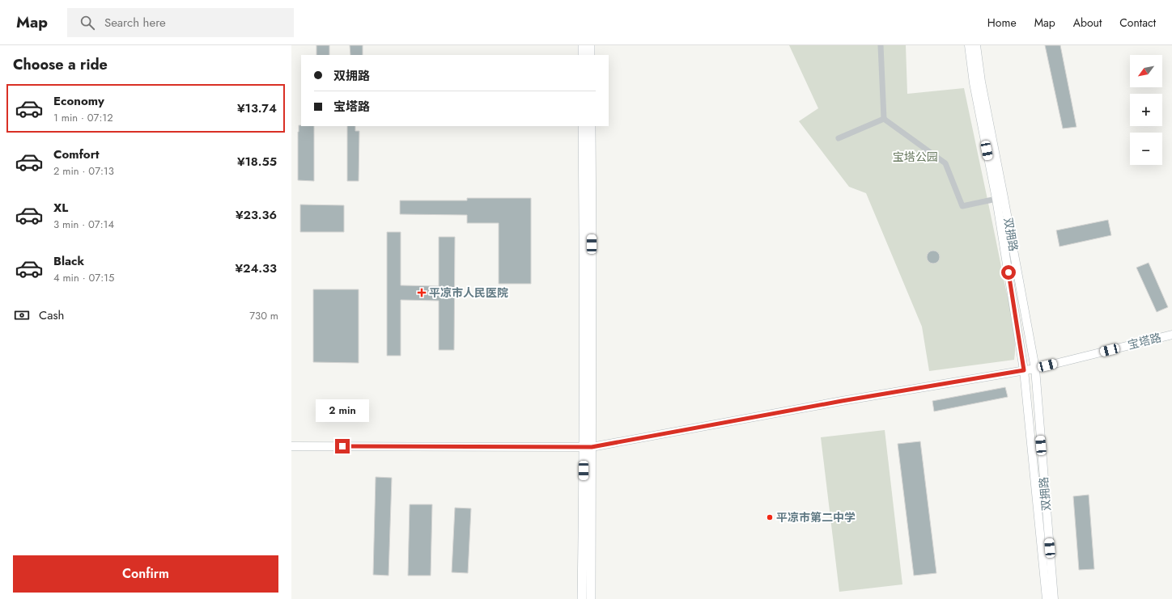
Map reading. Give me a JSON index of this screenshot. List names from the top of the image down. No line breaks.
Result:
{"streets":{"main road":["双拥路","宝塔路"]},"crossings":[["双拥路","宝塔路"]],"parks":["宝塔公园"],"places":{"health":["平凉市人民医院"],"other":["平凉市第二中学"]},"north":"bottom left","page":{"header":"Map","search":"Search here","nav":["Home","Map","About","Contact"],"heading":"Choose a ride","map_buttons":["+","−"],"banner":["双拥路","宝塔路"],"list":[{"name":"Economy","note":"1 min · 07:12","value":"¥13.74"},{"name":"Comfort","note":"2 min · 07:13","value":"¥18.55"},{"name":"XL","note":"3 min · 07:14","value":"¥23.36"},{"name":"Black","note":"4 min · 07:15","value":"¥24.33"}],"pay":["Cash","730 m"],"bubble":"2 min","buttons":"Confirm"}}
